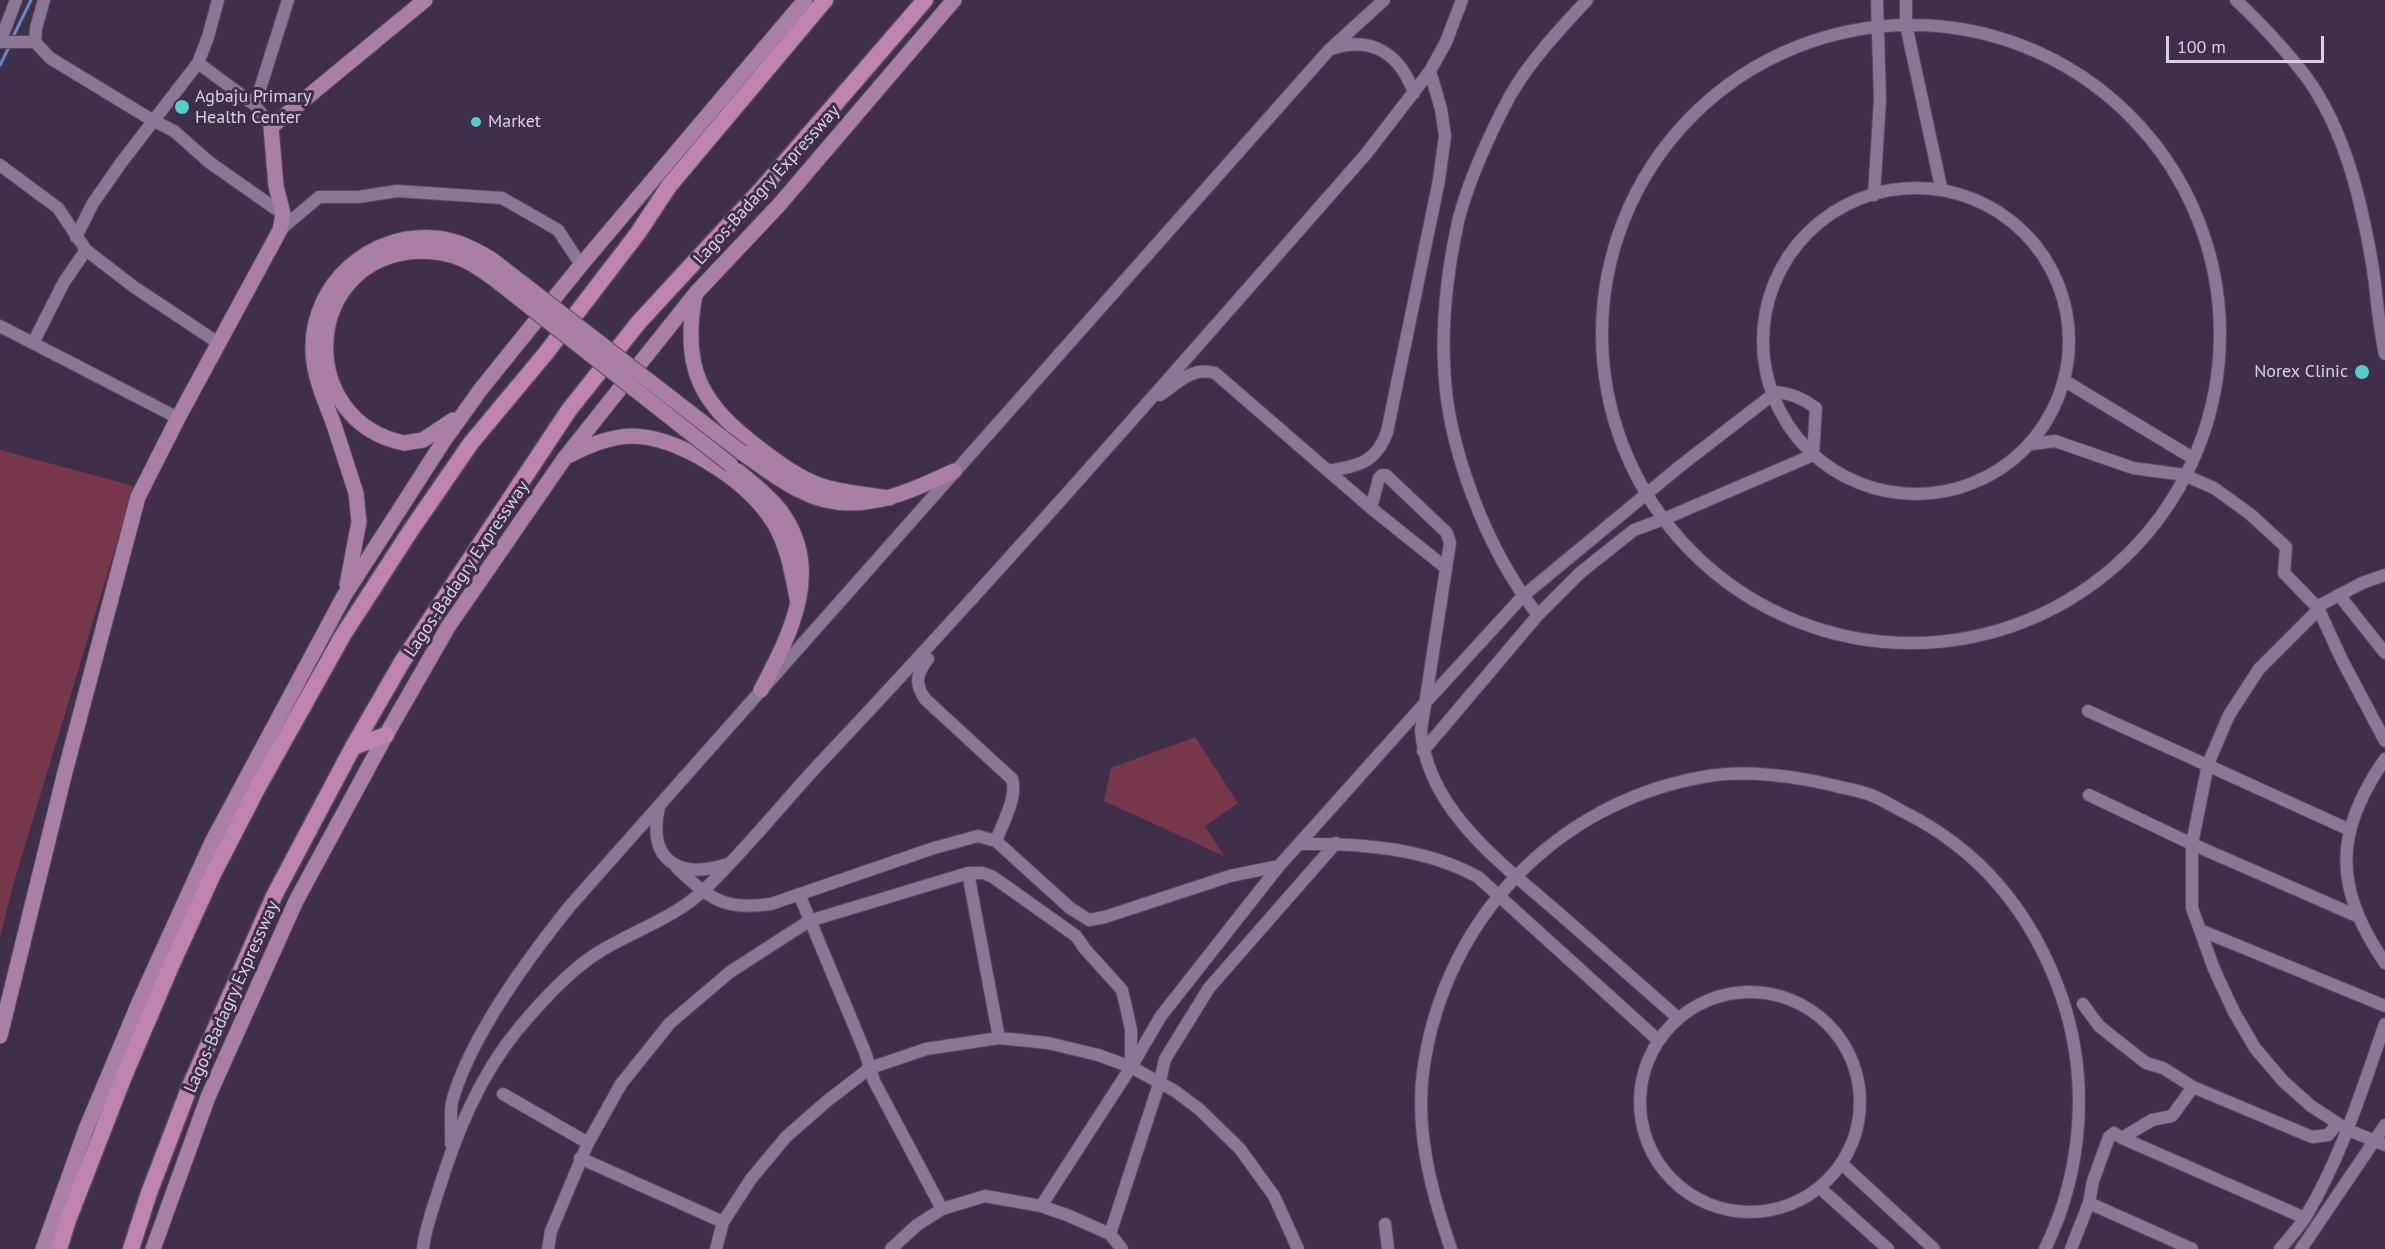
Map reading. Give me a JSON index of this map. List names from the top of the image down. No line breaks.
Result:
{"streets":{"highway":["Lagos-Badagry Expressway"]},"places":["Agbaju Primary Health Center","Market","Norex Clinic"],"scale_bar":"100 m"}
